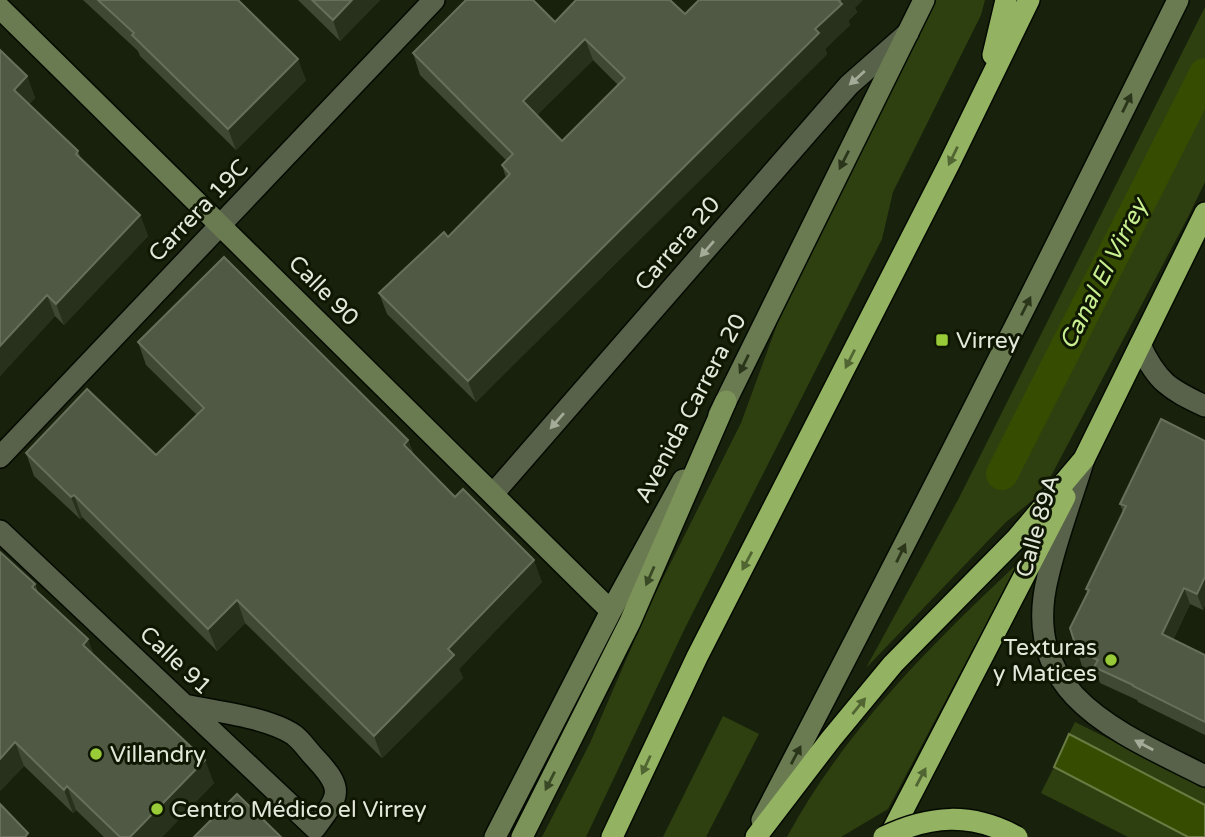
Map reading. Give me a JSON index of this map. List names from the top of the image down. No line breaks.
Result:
{"streets":{"main road":["Calle 90","Avenida Carrera 20"],"street":["Carrera 19C","Carrera 20","Calle 89A","Calle 91"]},"crossings":[["Carrera 19C","Calle 90"],["Carrera 20","Calle 90"],["Carrera 20","Avenida Carrera 20"],["Calle 90","Avenida Carrera 20"]],"one_way":["Carrera 20","Avenida Carrera 20","Calle 89A"],"water":["Canal El Virrey"],"places":{"transit":["Virrey"],"other":["Texturas y Matices","Villandry","Centro Médico el Virrey"]}}
